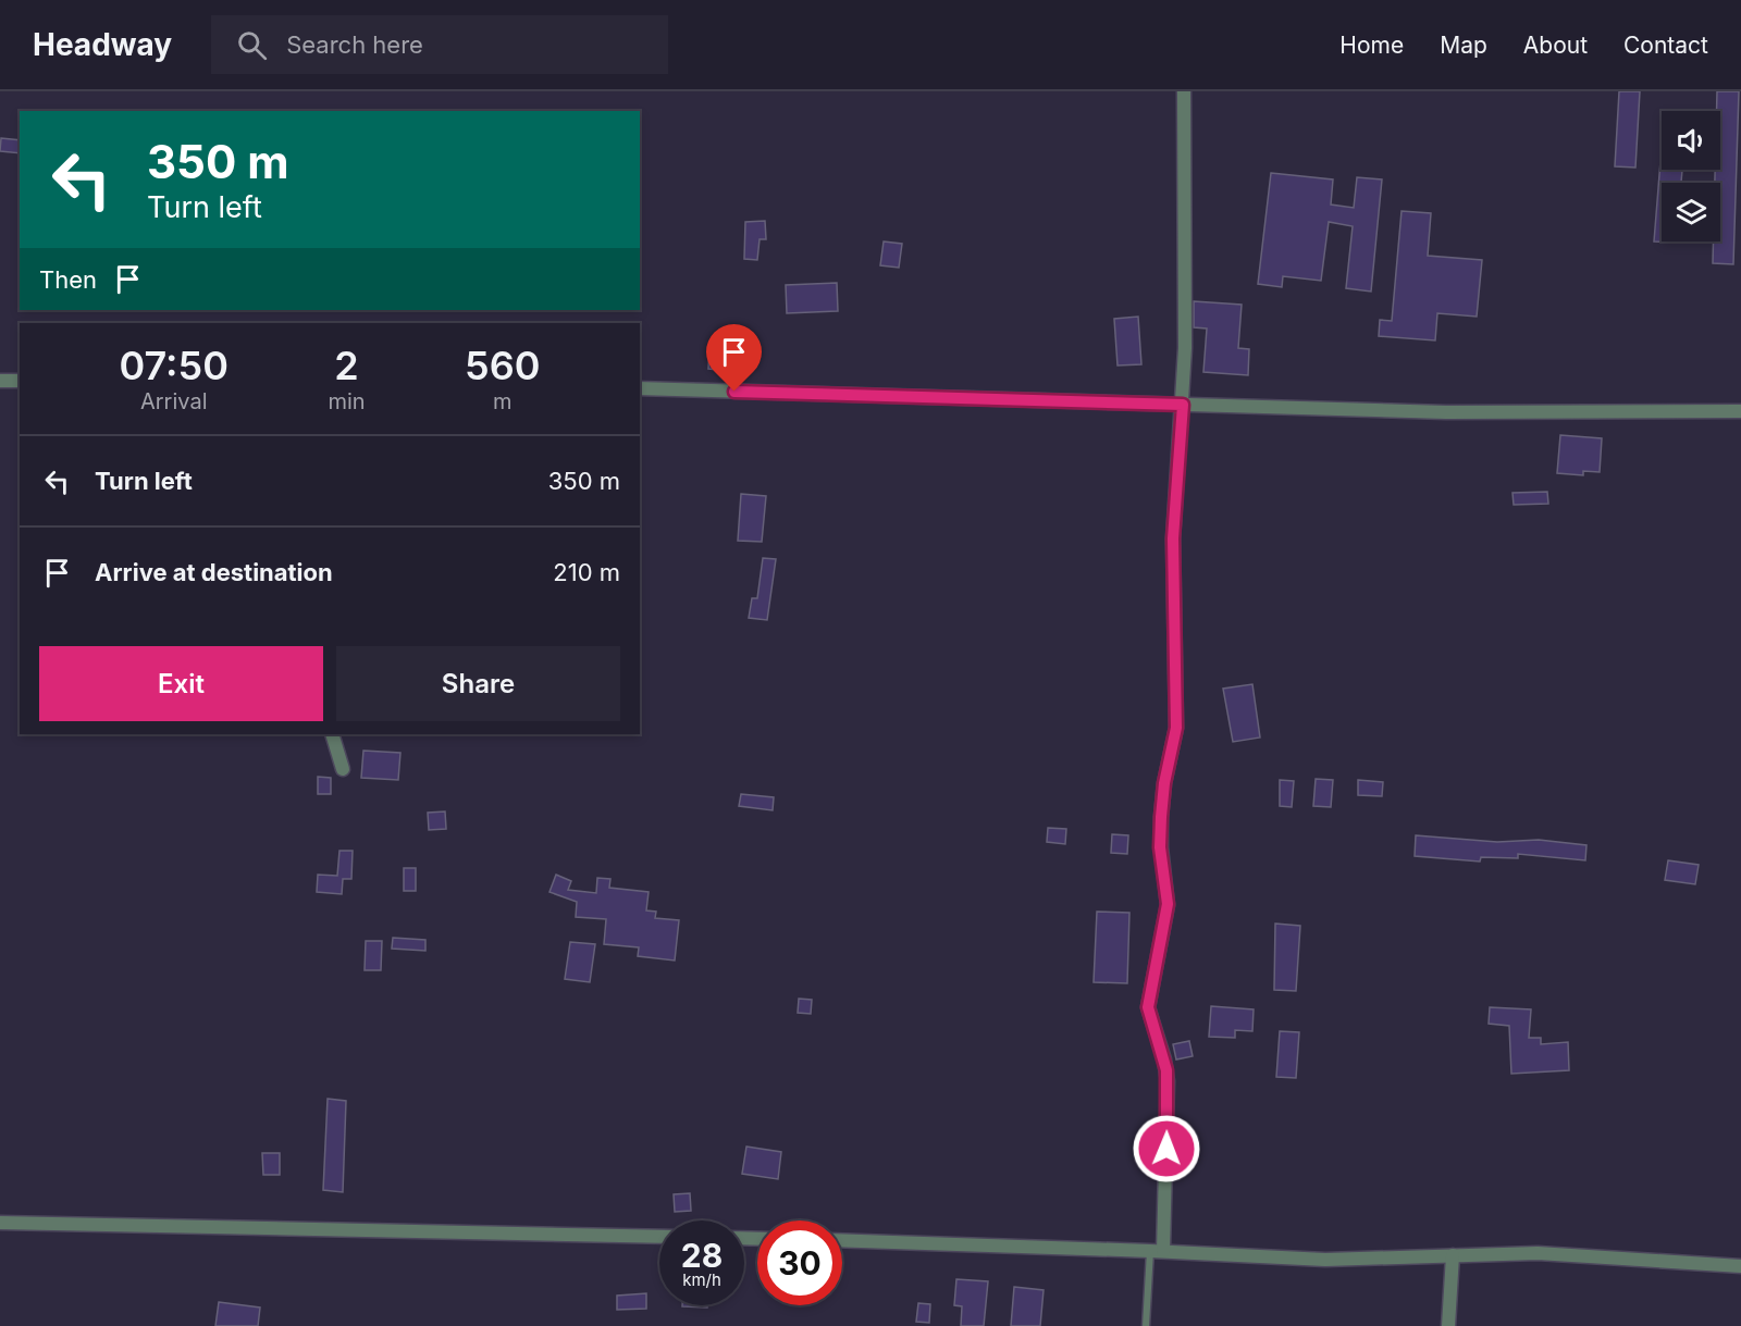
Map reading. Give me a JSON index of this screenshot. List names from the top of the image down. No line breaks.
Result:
{"page":{"header":"Headway","search":"Search here","nav":["Home","Map","About","Contact"],"turn":["350 m","Turn left"],"then":"Then","eta":["07:50","Arrival","2","min","560","m"],"list":[{"name":"Turn left","value":"350 m"},{"name":"Arrive at destination","value":"210 m"}],"buttons":["Exit","Share"],"speed":"28 km/h","limit":"30"}}
